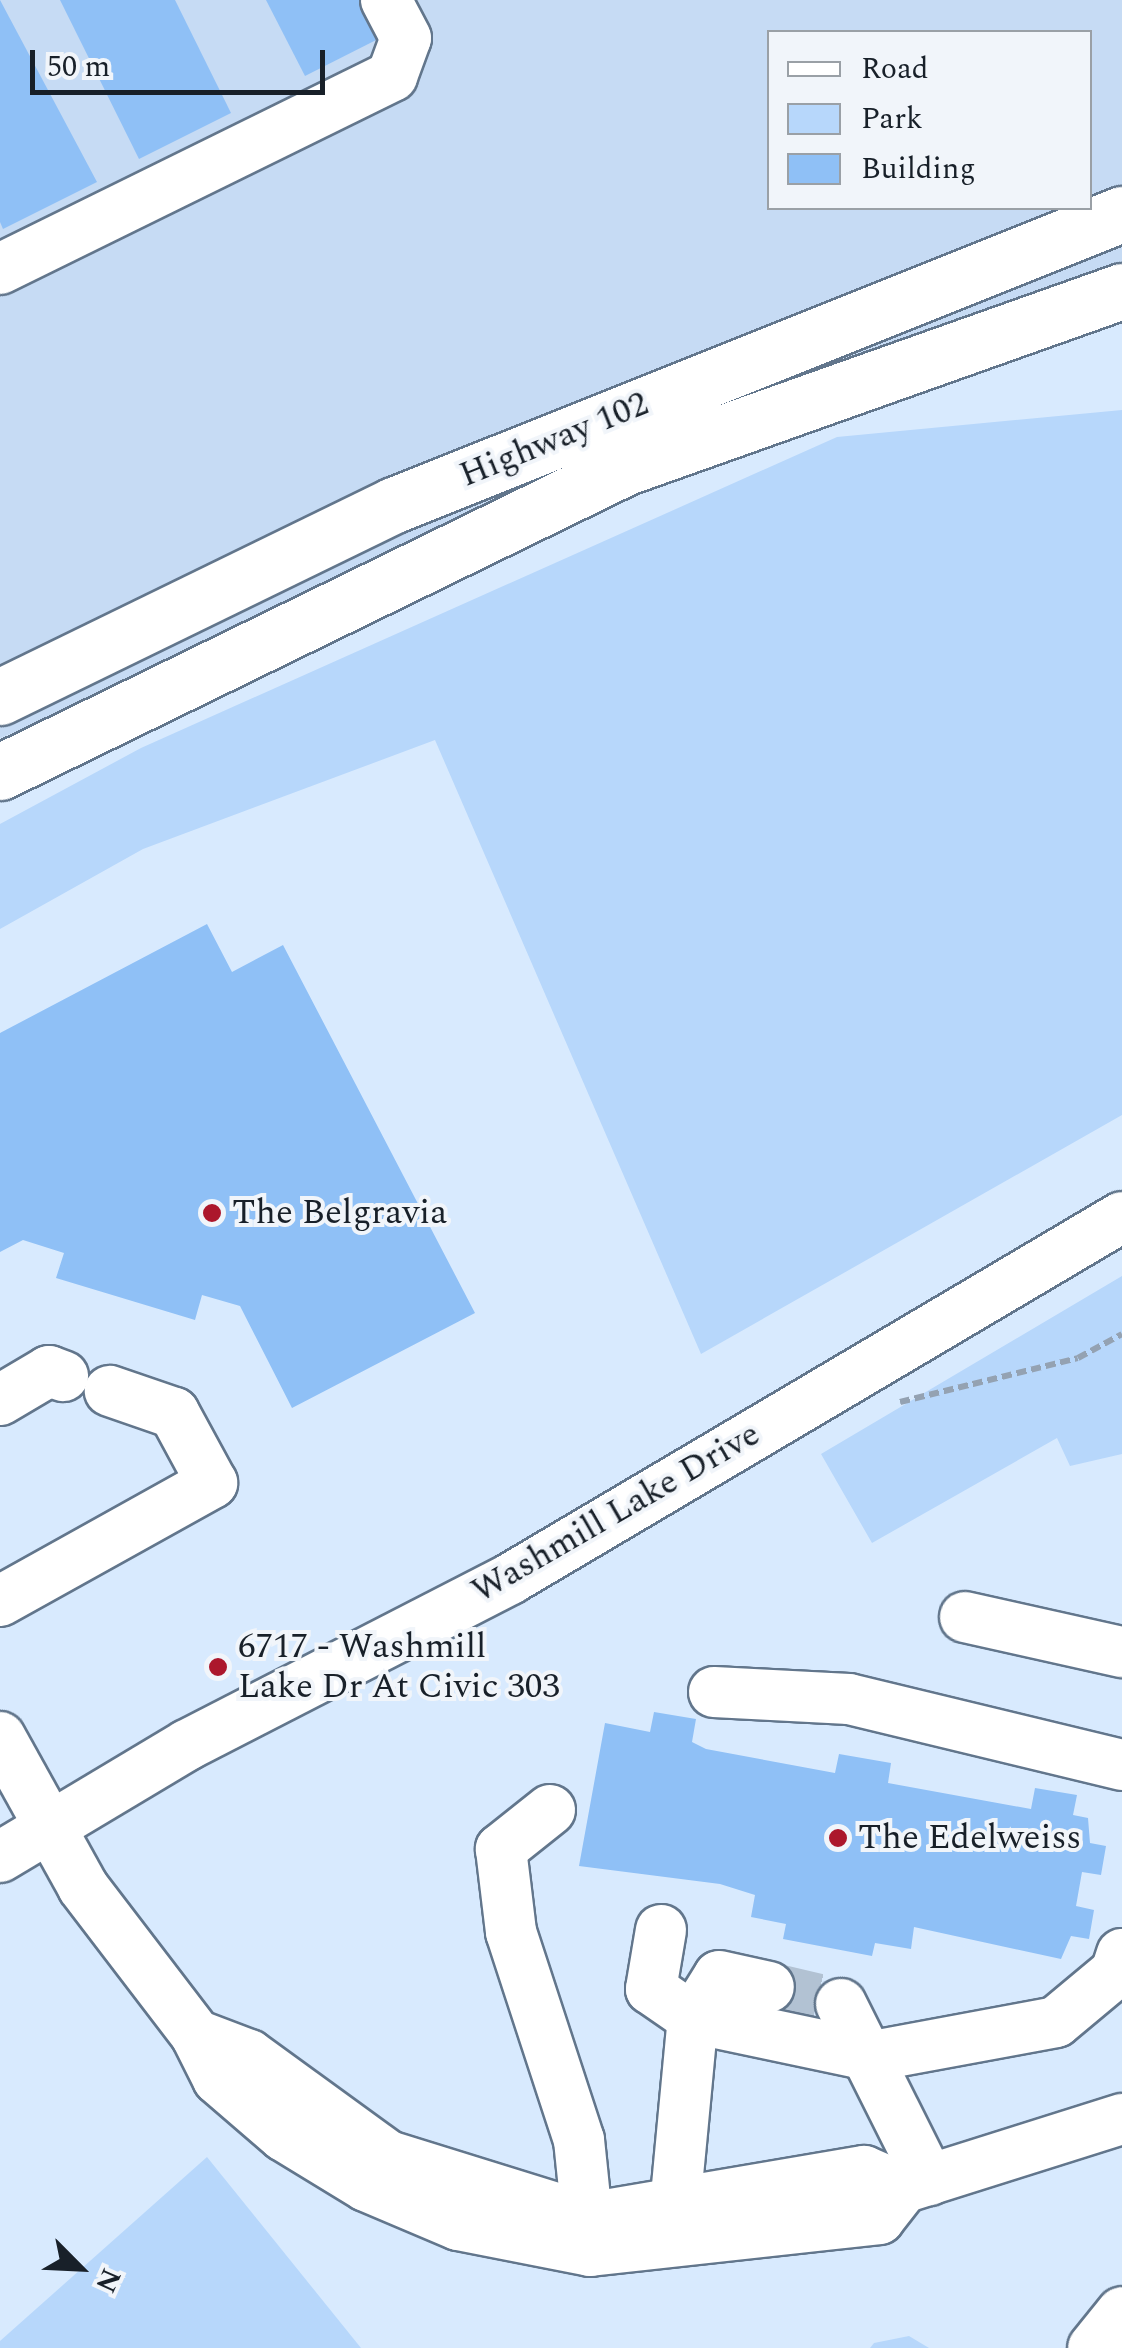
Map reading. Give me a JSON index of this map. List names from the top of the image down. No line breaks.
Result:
{"streets":{"highway":["Highway 102"],"street":["Washmill Lake Drive"]},"places":["The Belgravia","6717 - Washmill Lake Dr At Civic 303","The Edelweiss"],"legend":["Road","Park","Building"],"scale_bar":"50 m","north":"bottom right"}
